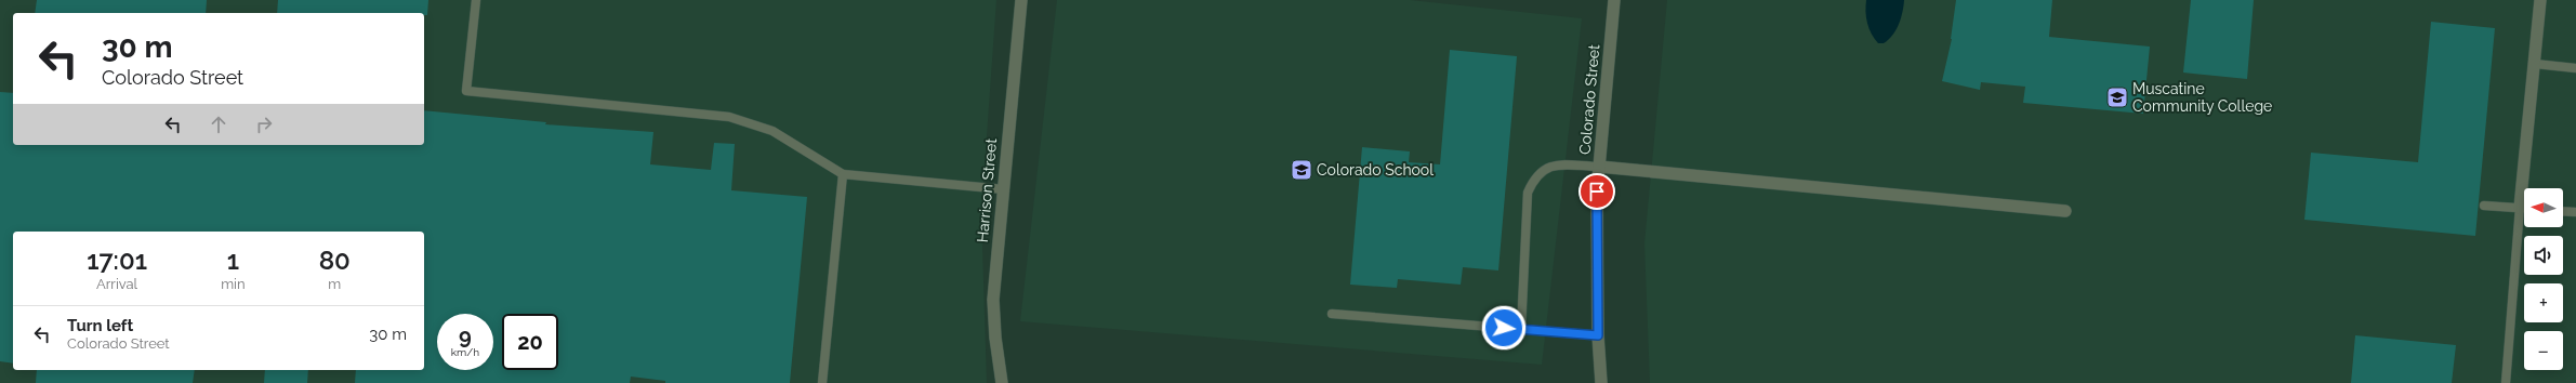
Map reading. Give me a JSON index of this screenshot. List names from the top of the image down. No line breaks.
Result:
{"streets":{"street":["Colorado Street","Harrison Street"]},"places":{"school or university":["Muscatine Community College","Colorado School"]},"north":"left","page":{"turn":["30 m","Colorado Street"],"map_buttons":["+","−"],"eta":["17:01","Arrival","1","min","80","m"],"list":[{"name":"Turn left","note":"Colorado Street","value":"30 m"}],"speed":"9 km/h","limit":"20"}}
